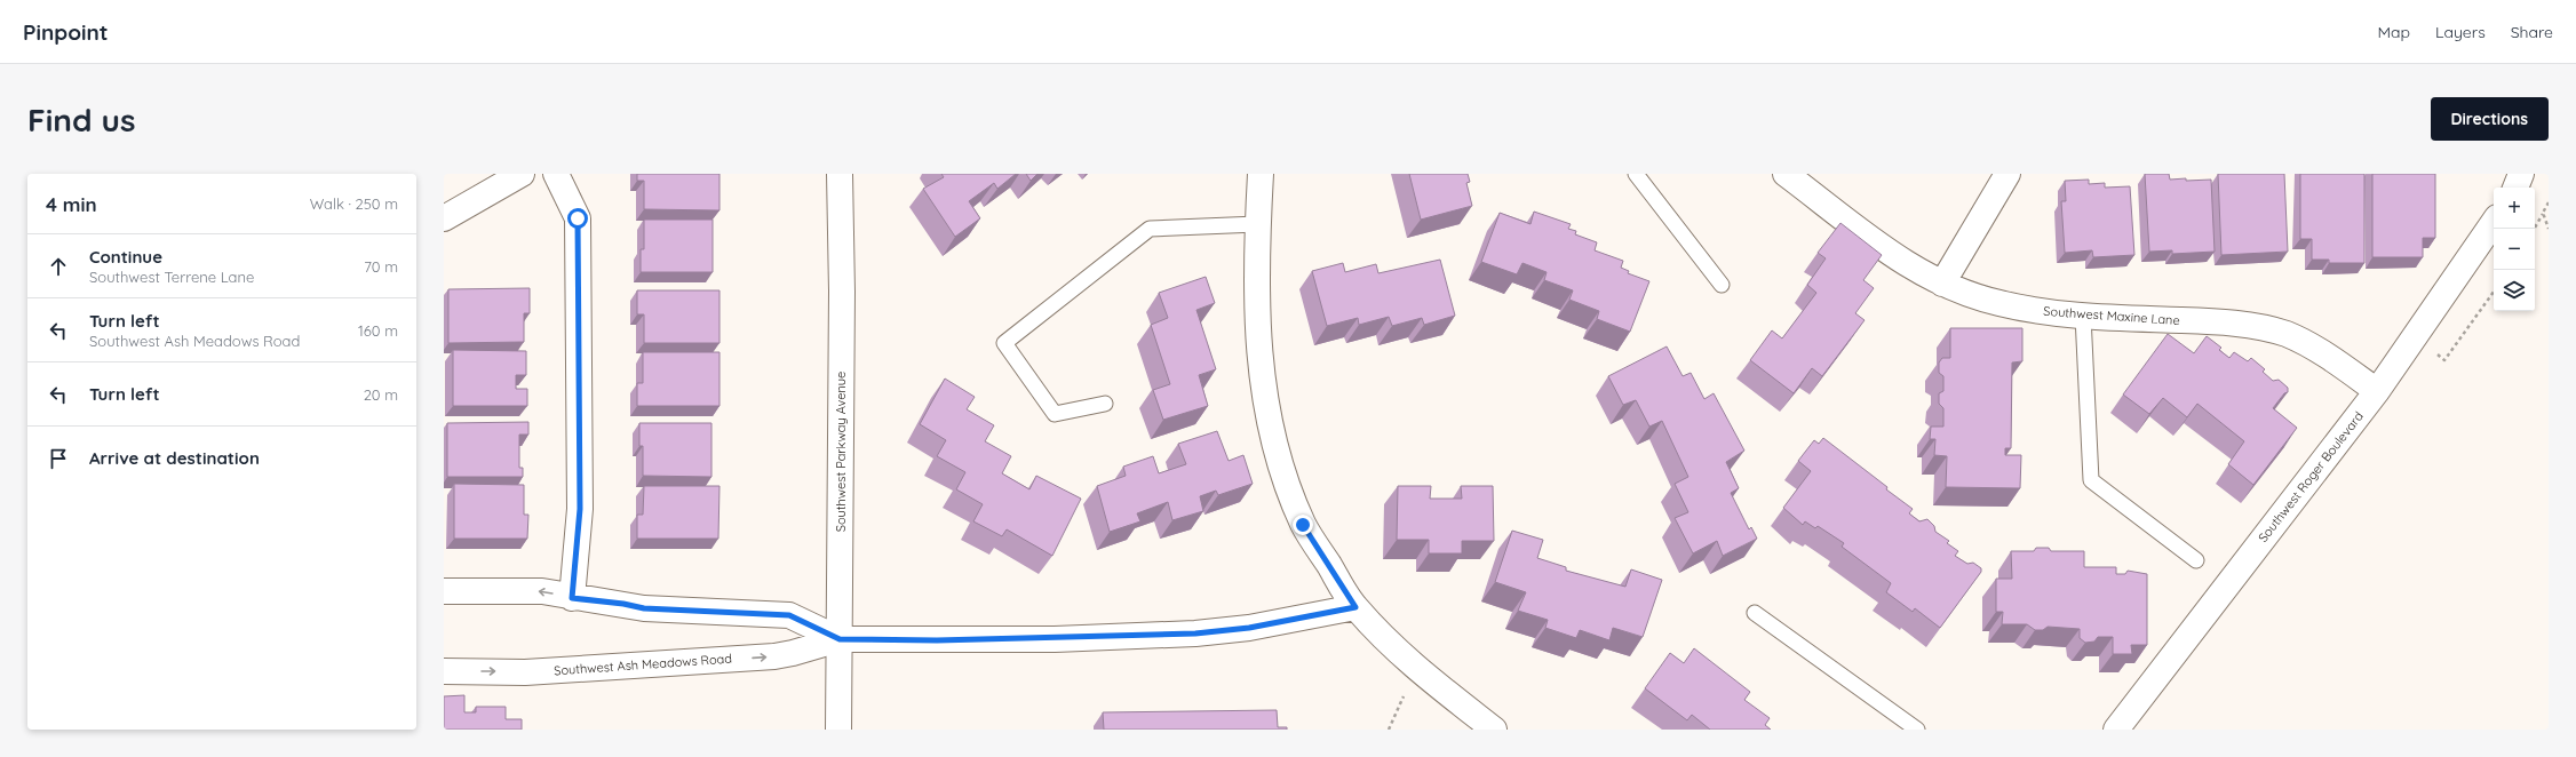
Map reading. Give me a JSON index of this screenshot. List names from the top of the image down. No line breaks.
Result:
{"streets":{"street":["Southwest Maxine Lane","Southwest Parkway Avenue","Southwest Roger Boulevard","Southwest Ash Meadows Road"]},"crossings":[["Southwest Maxine Lane","Southwest Roger Boulevard"],["Southwest Parkway Avenue","Southwest Ash Meadows Road"]],"page":{"header":"Pinpoint","nav":["Map","Layers","Share"],"buttons":"Directions","title":"Find us","heading":["4 min","Walk · 250 m"],"map_buttons":["+","−"],"list":[["Continue","Southwest Terrene Lane","70 m"],["Turn left","Southwest Ash Meadows Road","160 m"],["Turn left","20 m"],"Arrive at destination"]}}
